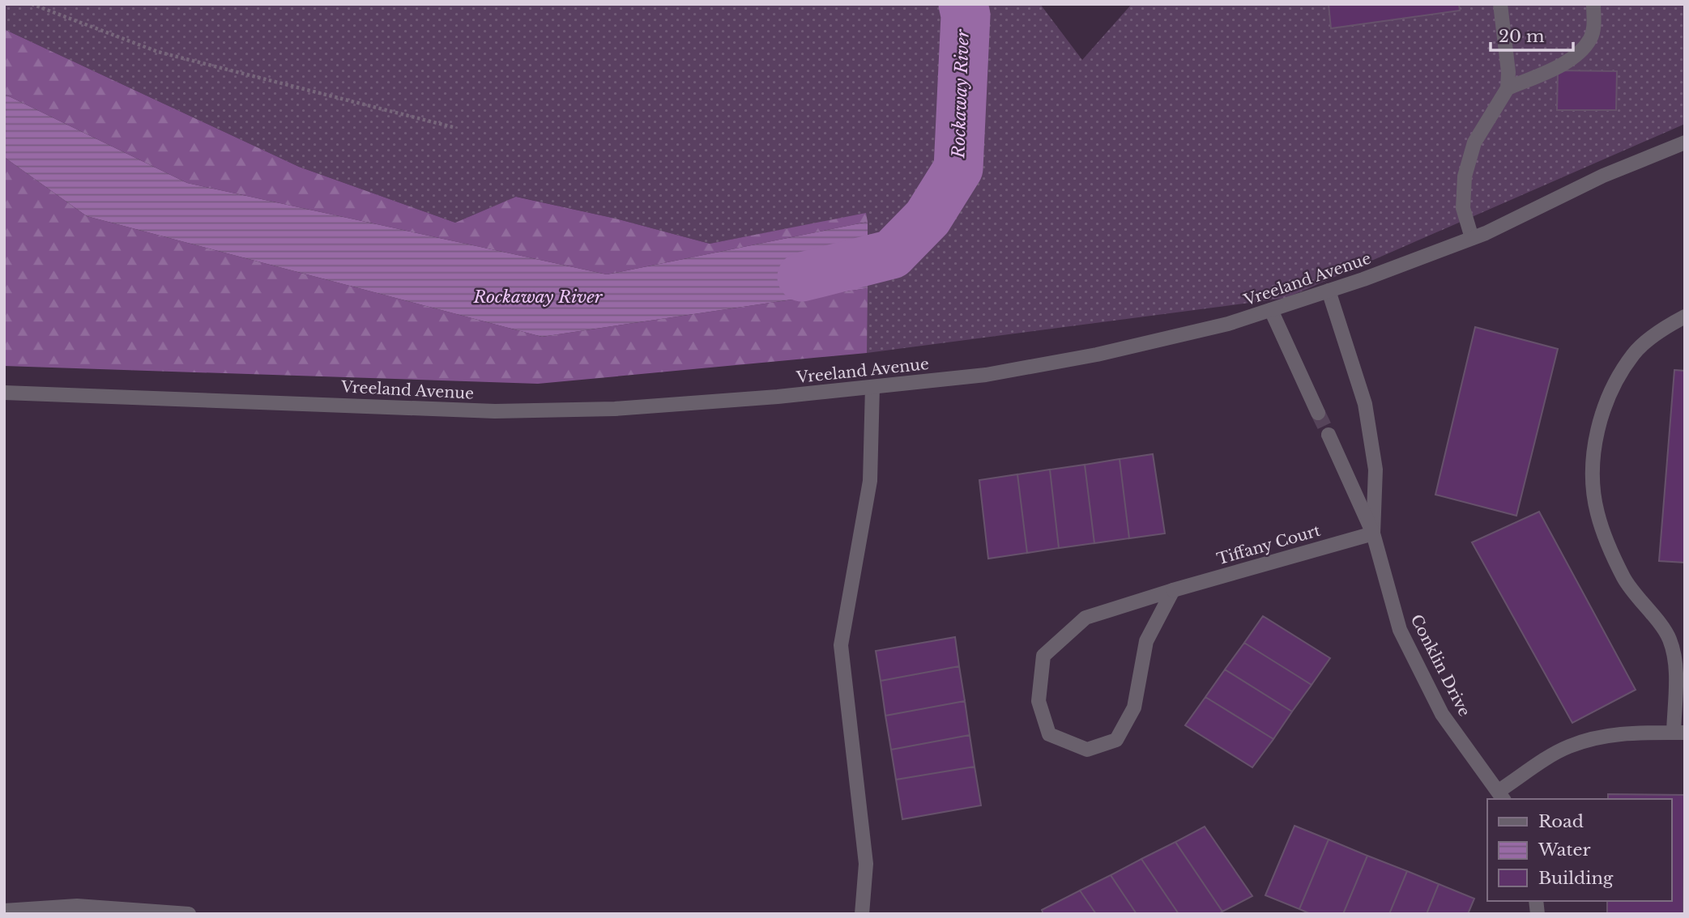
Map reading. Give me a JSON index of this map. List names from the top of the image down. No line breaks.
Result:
{"streets":{"street":["Vreeland Avenue","Tiffany Court","Conklin Drive"]},"crossings":[["Vreeland Avenue","Conklin Drive"],["Tiffany Court","Conklin Drive"]],"water":["Rockaway River"],"legend":["Road","Water","Building"],"scale_bar":"20 m"}
